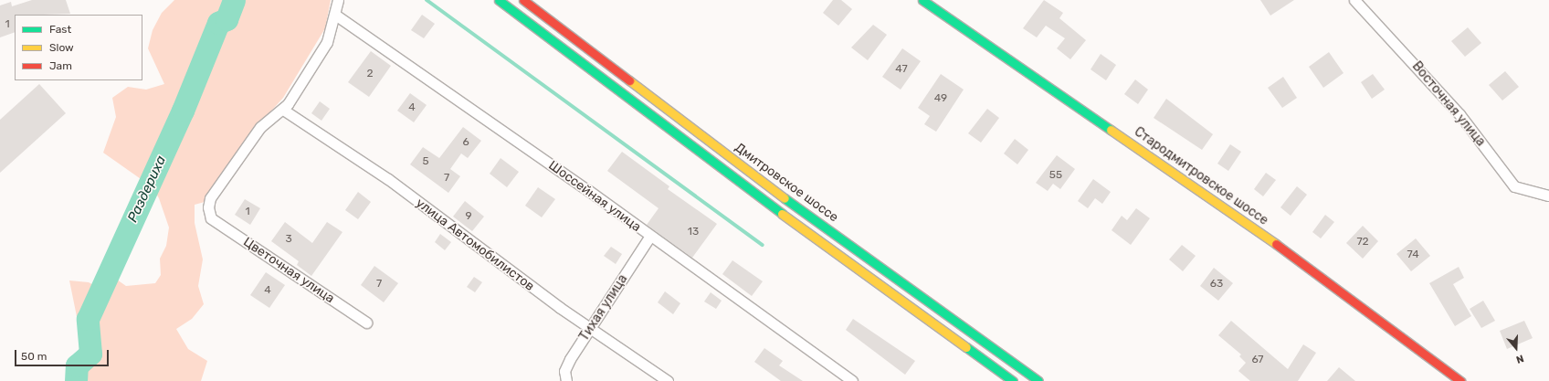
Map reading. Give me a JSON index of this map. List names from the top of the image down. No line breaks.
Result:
{"streets":{"main road":["Стародмитровское шоссе","Дмитровское шоссе"],"street":["Восточная улица","Шоссейная улица","улица Автомобилистов","Цветочная улица","Тихая улица"]},"crossings":[["Шоссейная улица","Тихая улица"],["улица Автомобилистов","Цветочная улица"],["улица Автомобилистов","Тихая улица"]],"water":["Раздериха"],"house_numbers":["1","47","2","49","4","6","5","55","7","1","9","13","3","72","74","7","63","4","67"],"legend":["Fast","Slow","Jam"],"scale_bar":"50 m","north":"bottom"}
